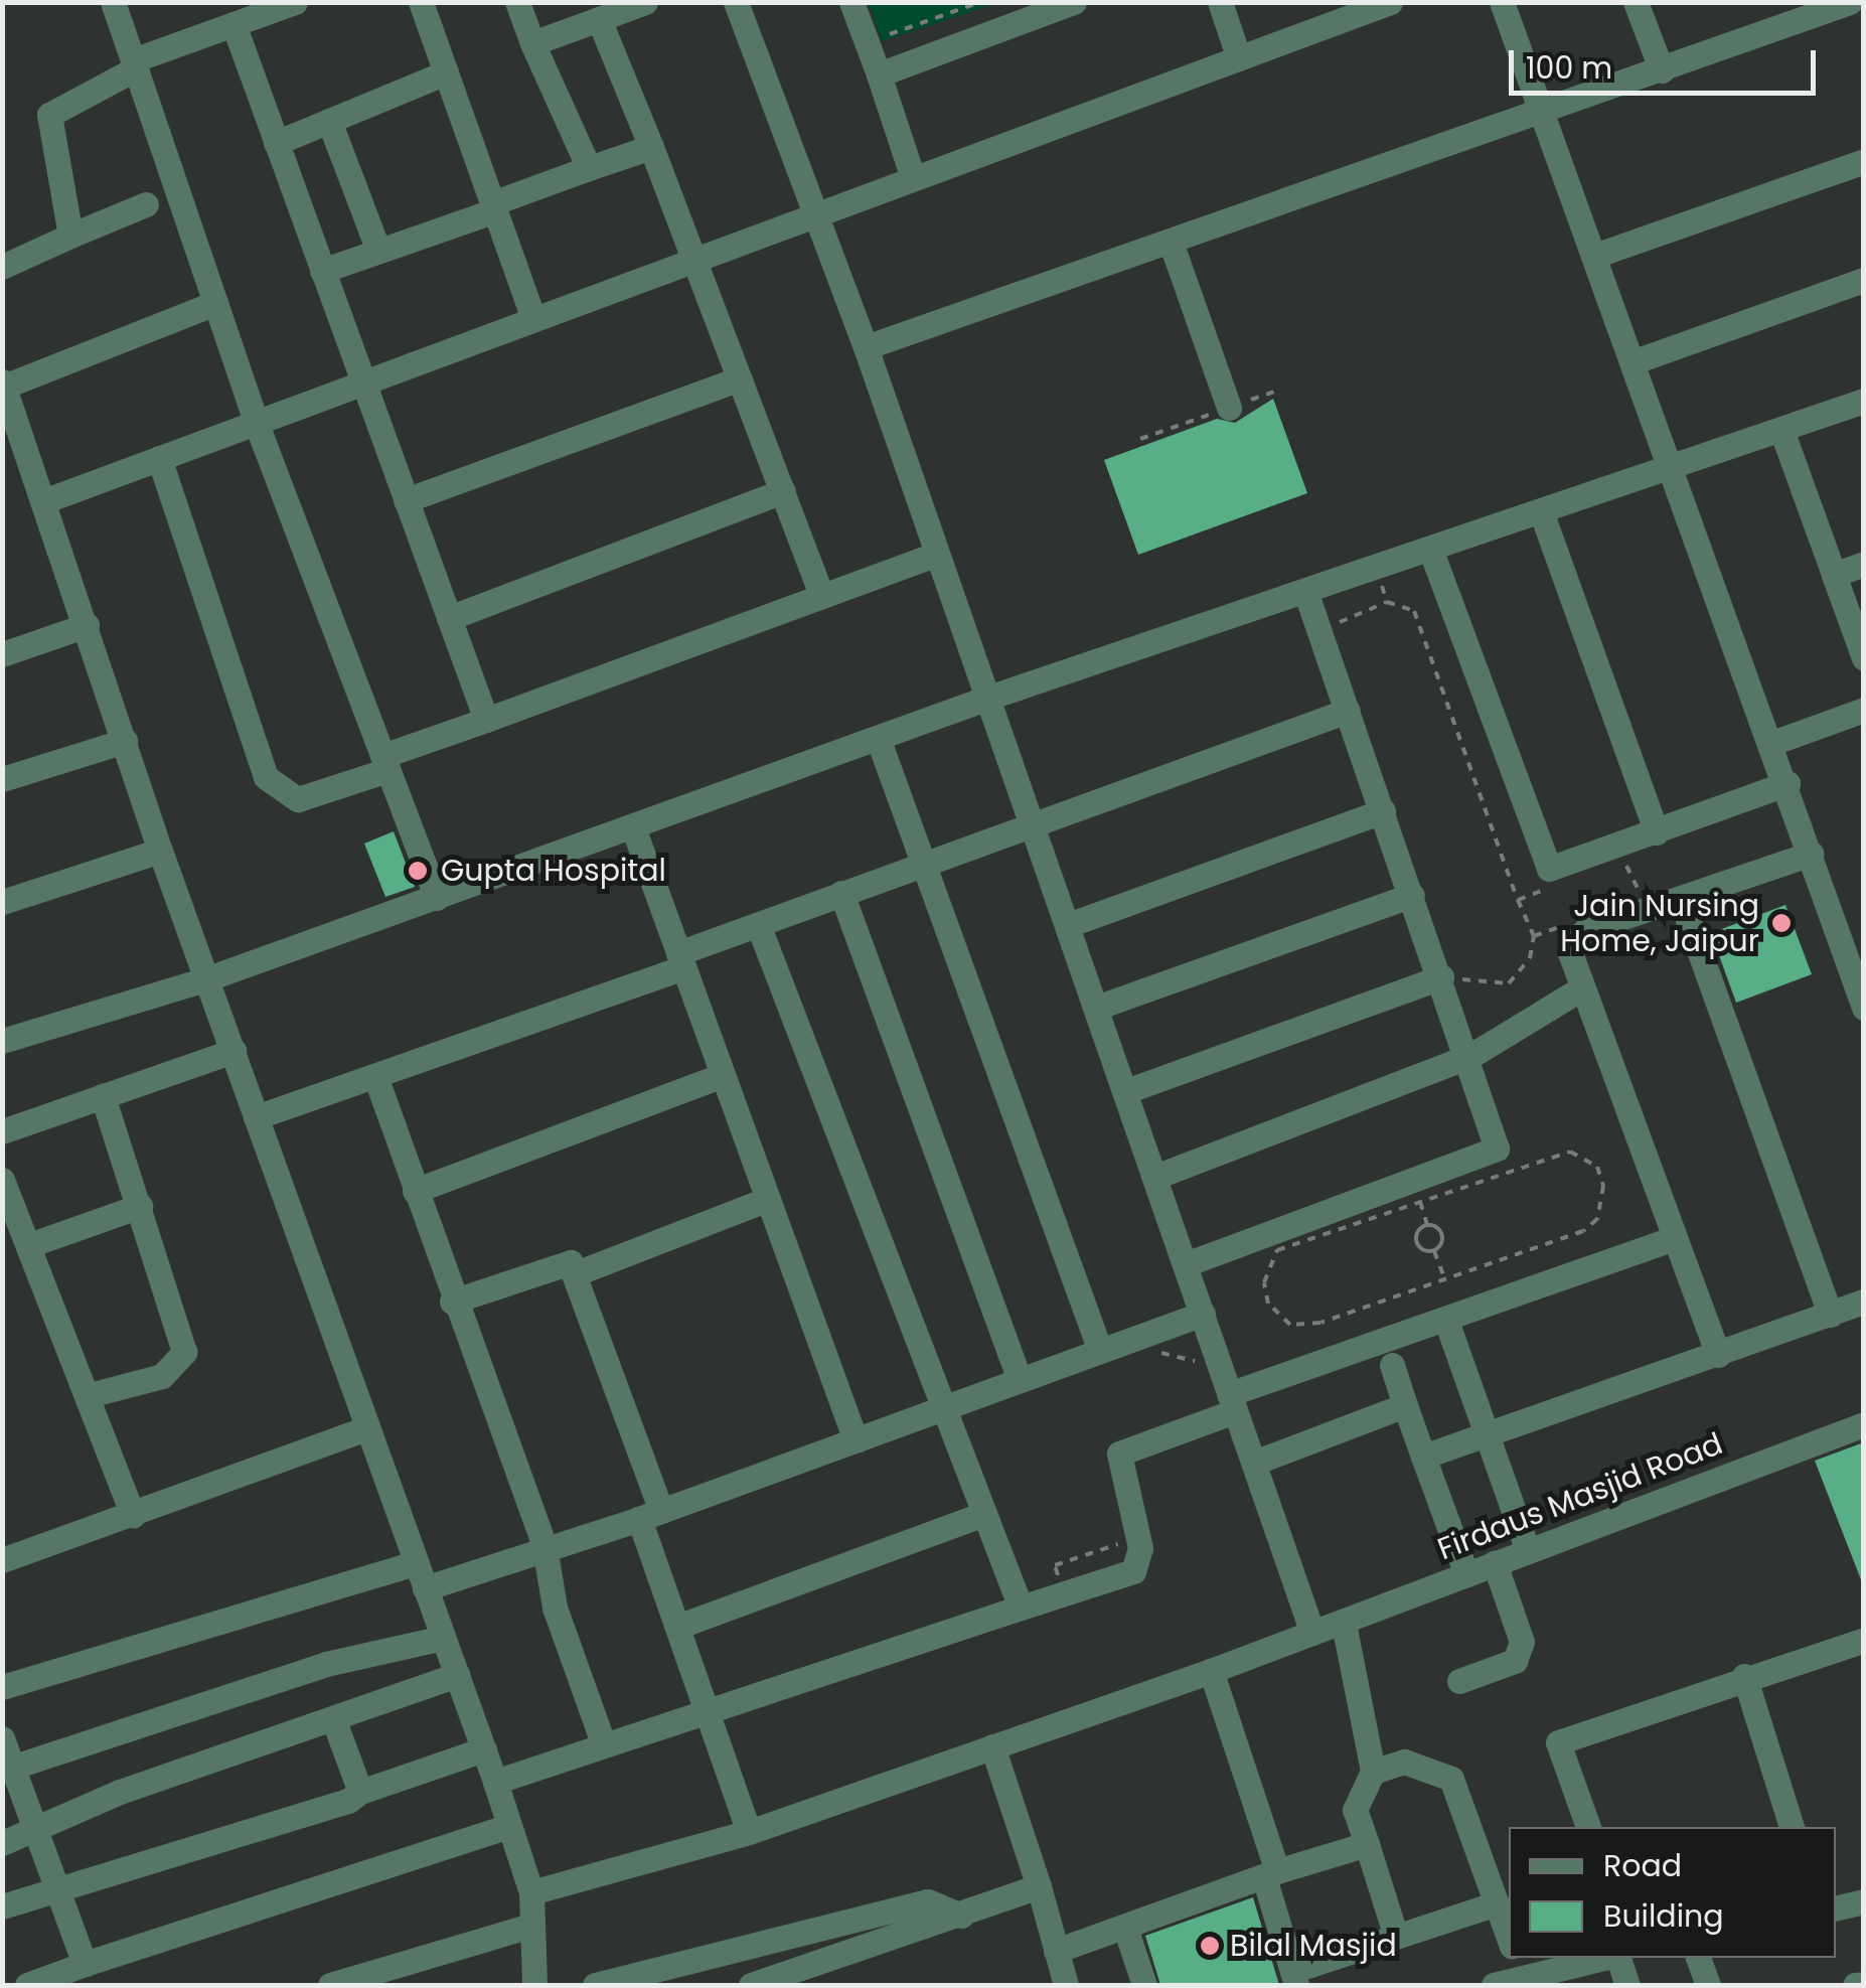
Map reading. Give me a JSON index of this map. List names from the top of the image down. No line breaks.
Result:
{"streets":{"street":["Firdaus Masjid Road"]},"places":["Gupta Hospital","Jain Nursing Home, Jaipur","Bilal Masjid"],"legend":["Road","Building"],"scale_bar":"100 m"}
